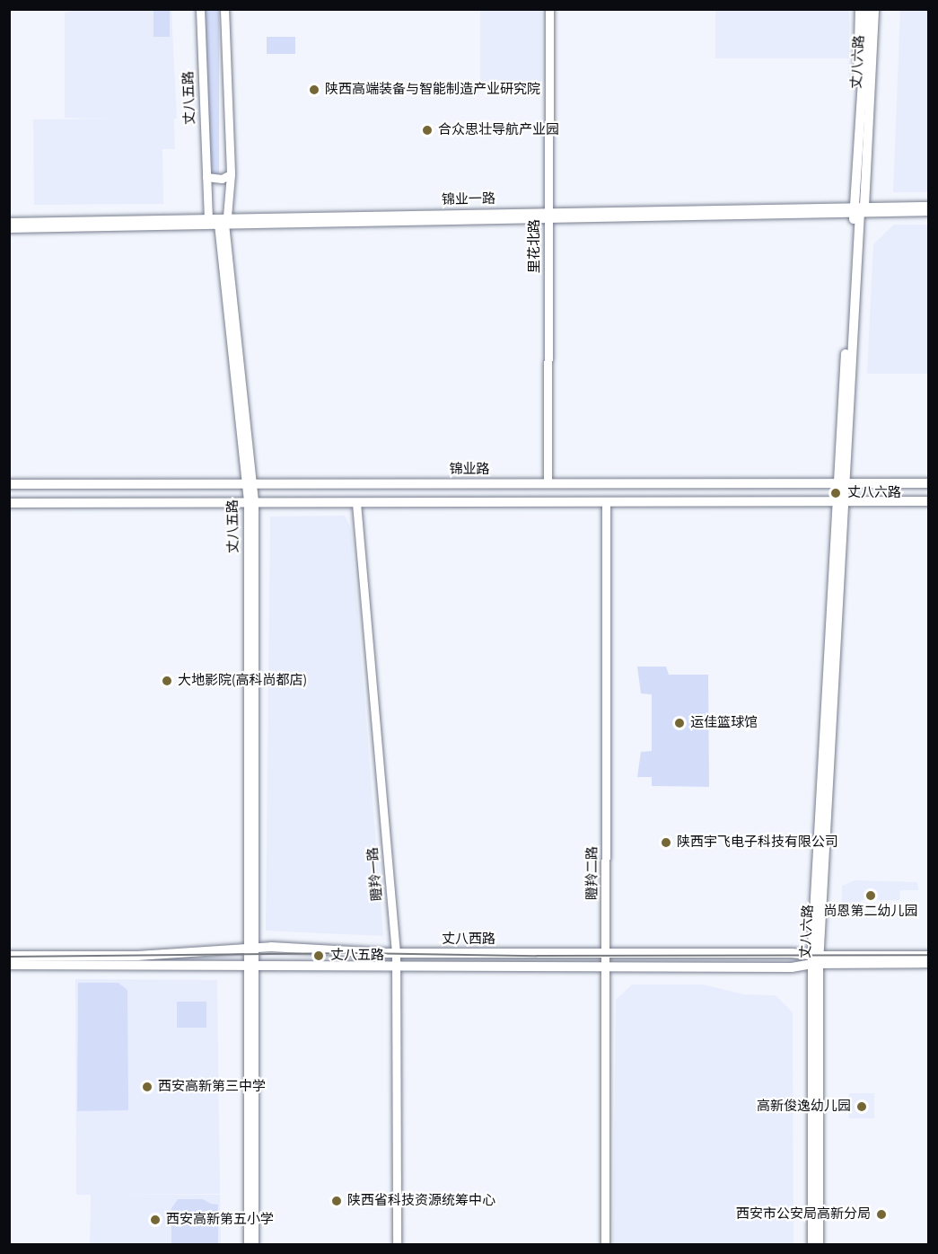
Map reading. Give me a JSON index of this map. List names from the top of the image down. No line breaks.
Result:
{"streets":{"main road":["丈八六路","锦业路","丈八西路"],"street":["丈八五路","锦业一路","里花北路","瞪羚二路","瞪羚一路"]},"crossings":[["丈八六路","锦业一路"],["丈八六路","锦业路"],["丈八六路","丈八西路"],["丈八五路","锦业一路"],["丈八五路","锦业路"],["丈八五路","丈八西路"],["锦业一路","里花北路"],["里花北路","锦业路"],["瞪羚二路","丈八西路"],["瞪羚一路","丈八西路"]],"places":["陕西高端装备与智能制造产业研究院","合众思壮导航产业园","丈八六路","大地影院(高科尚都店)","运佳篮球馆","陕西宇飞电子科技有限公司","尚恩第二幼儿园","丈八五路","西安高新第三中学","高新俊逸幼儿园","陕西省科技资源统筹中心","西安市公安局高新分局","西安高新第五小学"]}
